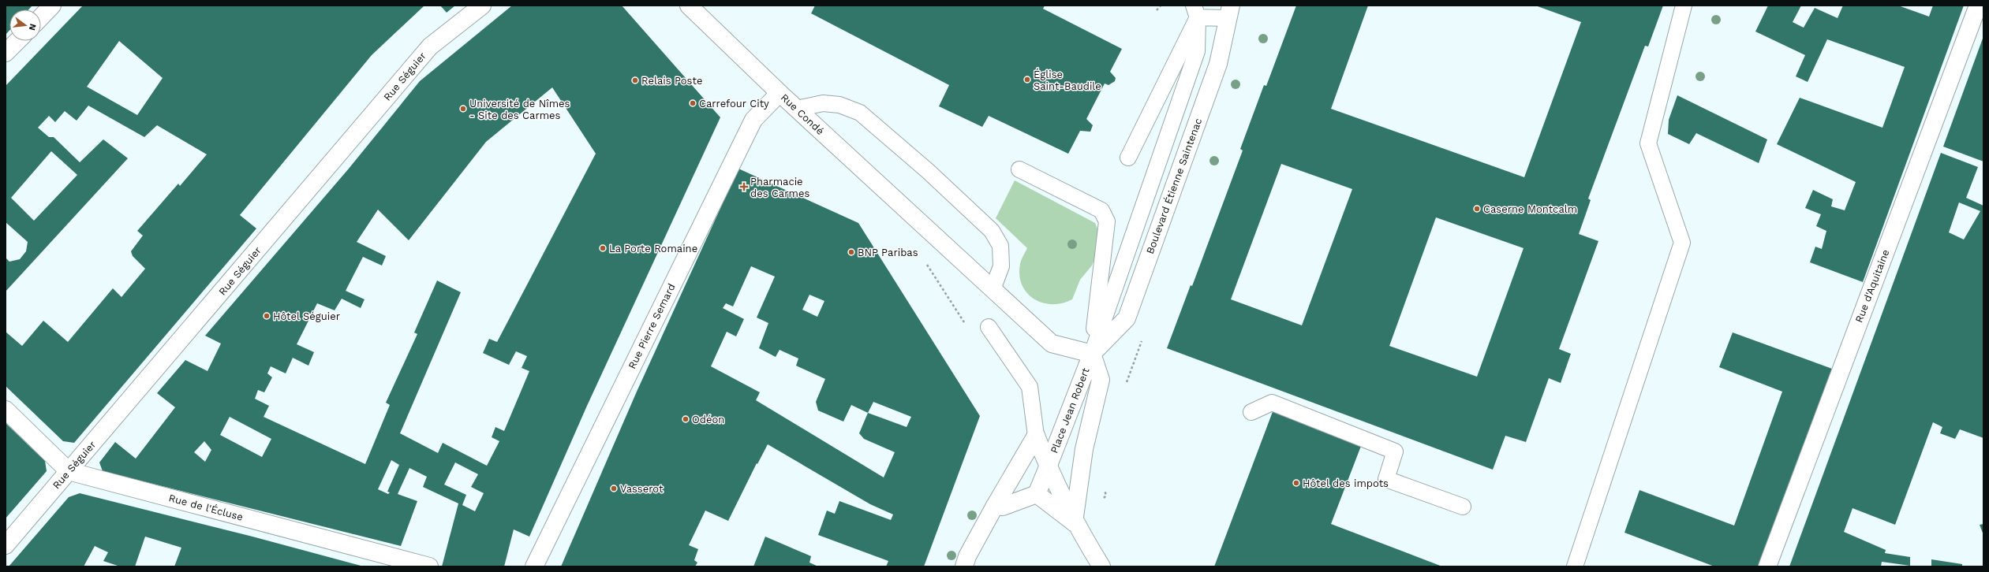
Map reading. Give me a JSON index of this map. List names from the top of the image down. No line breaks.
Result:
{"streets":{"street":["Rue Séguier","Rue Condé","Boulevard Étienne Saintenac","Rue d'Aquitaine","Rue Pierre Semard","Place Jean Robert","Rue de l'Écluse"]},"crossings":[["Rue Séguier","Rue de l'Écluse"],["Rue Condé","Rue Pierre Semard"],["Boulevard Étienne Saintenac","Place Jean Robert"]],"places":{"other":["Église Saint-Baudile","Relais Poste","Carrefour City","Université de Nîmes - Site des Carmes","Caserne Montcalm","La Porte Romaine","BNP Paribas","Hôtel Séguier","Odéon","Hôtel des impots","Vasserot"],"health":["Pharmacie des Carmes"]},"north":"right"}
